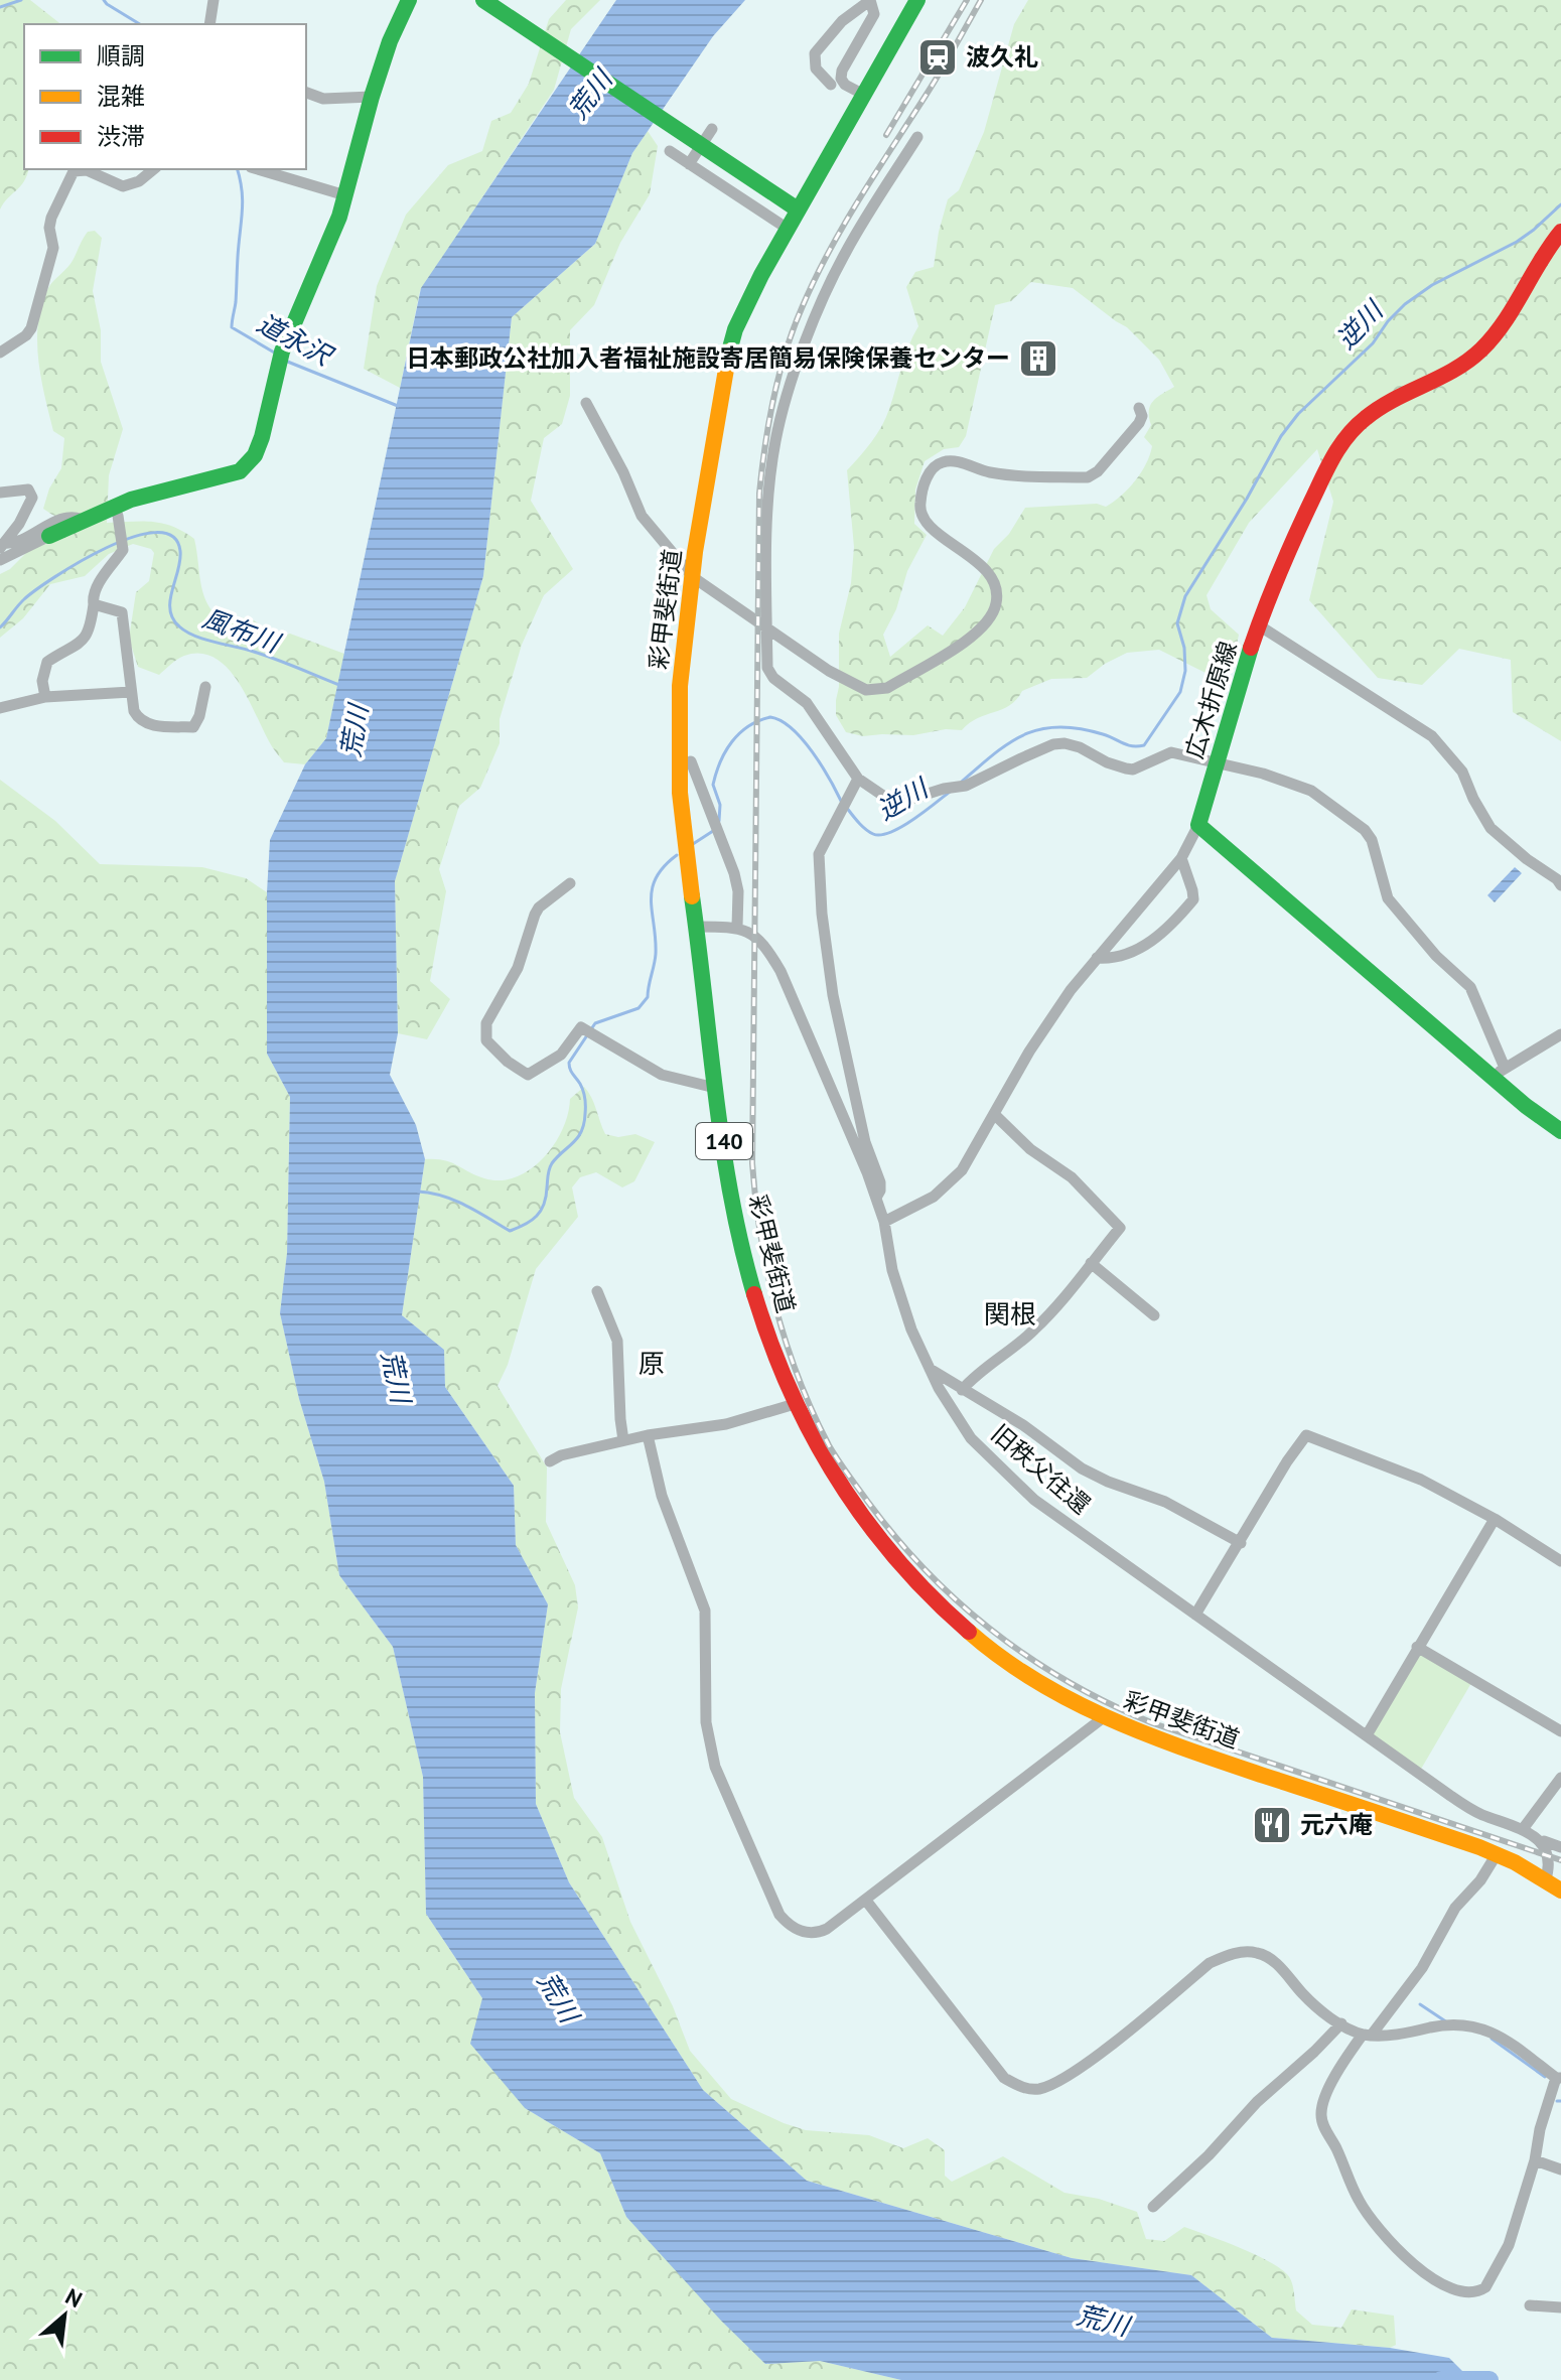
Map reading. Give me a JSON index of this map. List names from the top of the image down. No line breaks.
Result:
{"streets":{"main road":["彩甲斐街道","広木折原線","140"],"street":["旧秩父往還"]},"districts":["関根","原"],"water":["荒川","逆川","道永沢","風布川"],"places":{"station":["波久礼"],"building":["日本郵政公社加入者福祉施設寄居簡易保険保養センター"],"restaurant":["元六庵"]},"legend":["順調","混雑","渋滞"],"north":"top right"}
